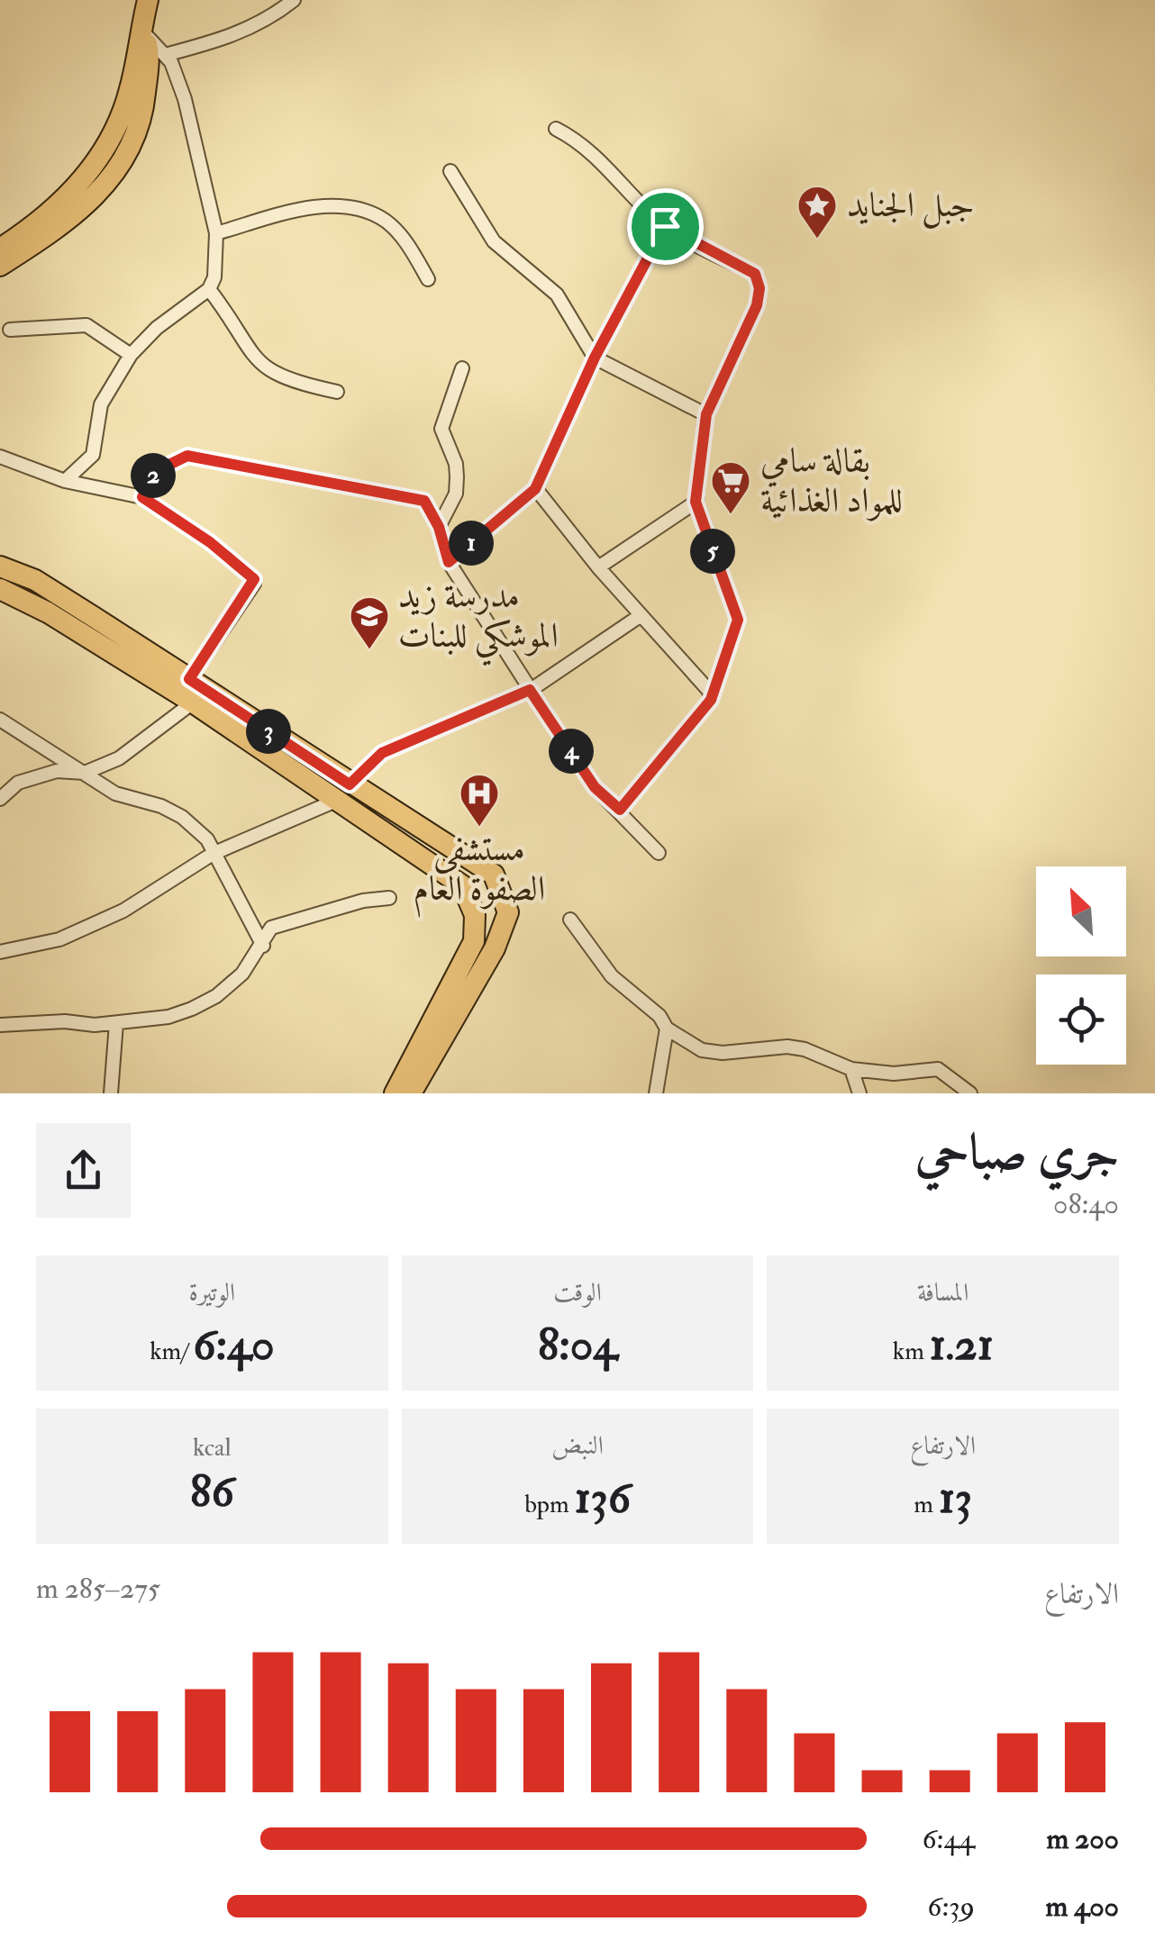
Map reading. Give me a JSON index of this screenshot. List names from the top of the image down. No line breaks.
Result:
{"places":{"place":["جبل الجنايد"],"supermarket":["بقالة سامي للمواد الغذائية"],"school or university":["مدرسة زيد الموشكي للبنات"],"hospital":["مستشفى الصفوة العام"]},"north":"top left","page":{"pins":["2","1","5","3","4"],"heading":["جري صباحي","08:40"],"stats":[["المسافة","1.21 km"],["الوقت","8:04"],["الوتيرة","6:40 /km"],["الارتفاع","13 m"],["النبض","136 bpm"],["kcal","86"]],"chart":["الارتفاع","275–285 m"],"list":[{"name":"200 m","note":"6:44"},{"name":"400 m","note":"6:39"}]}}
